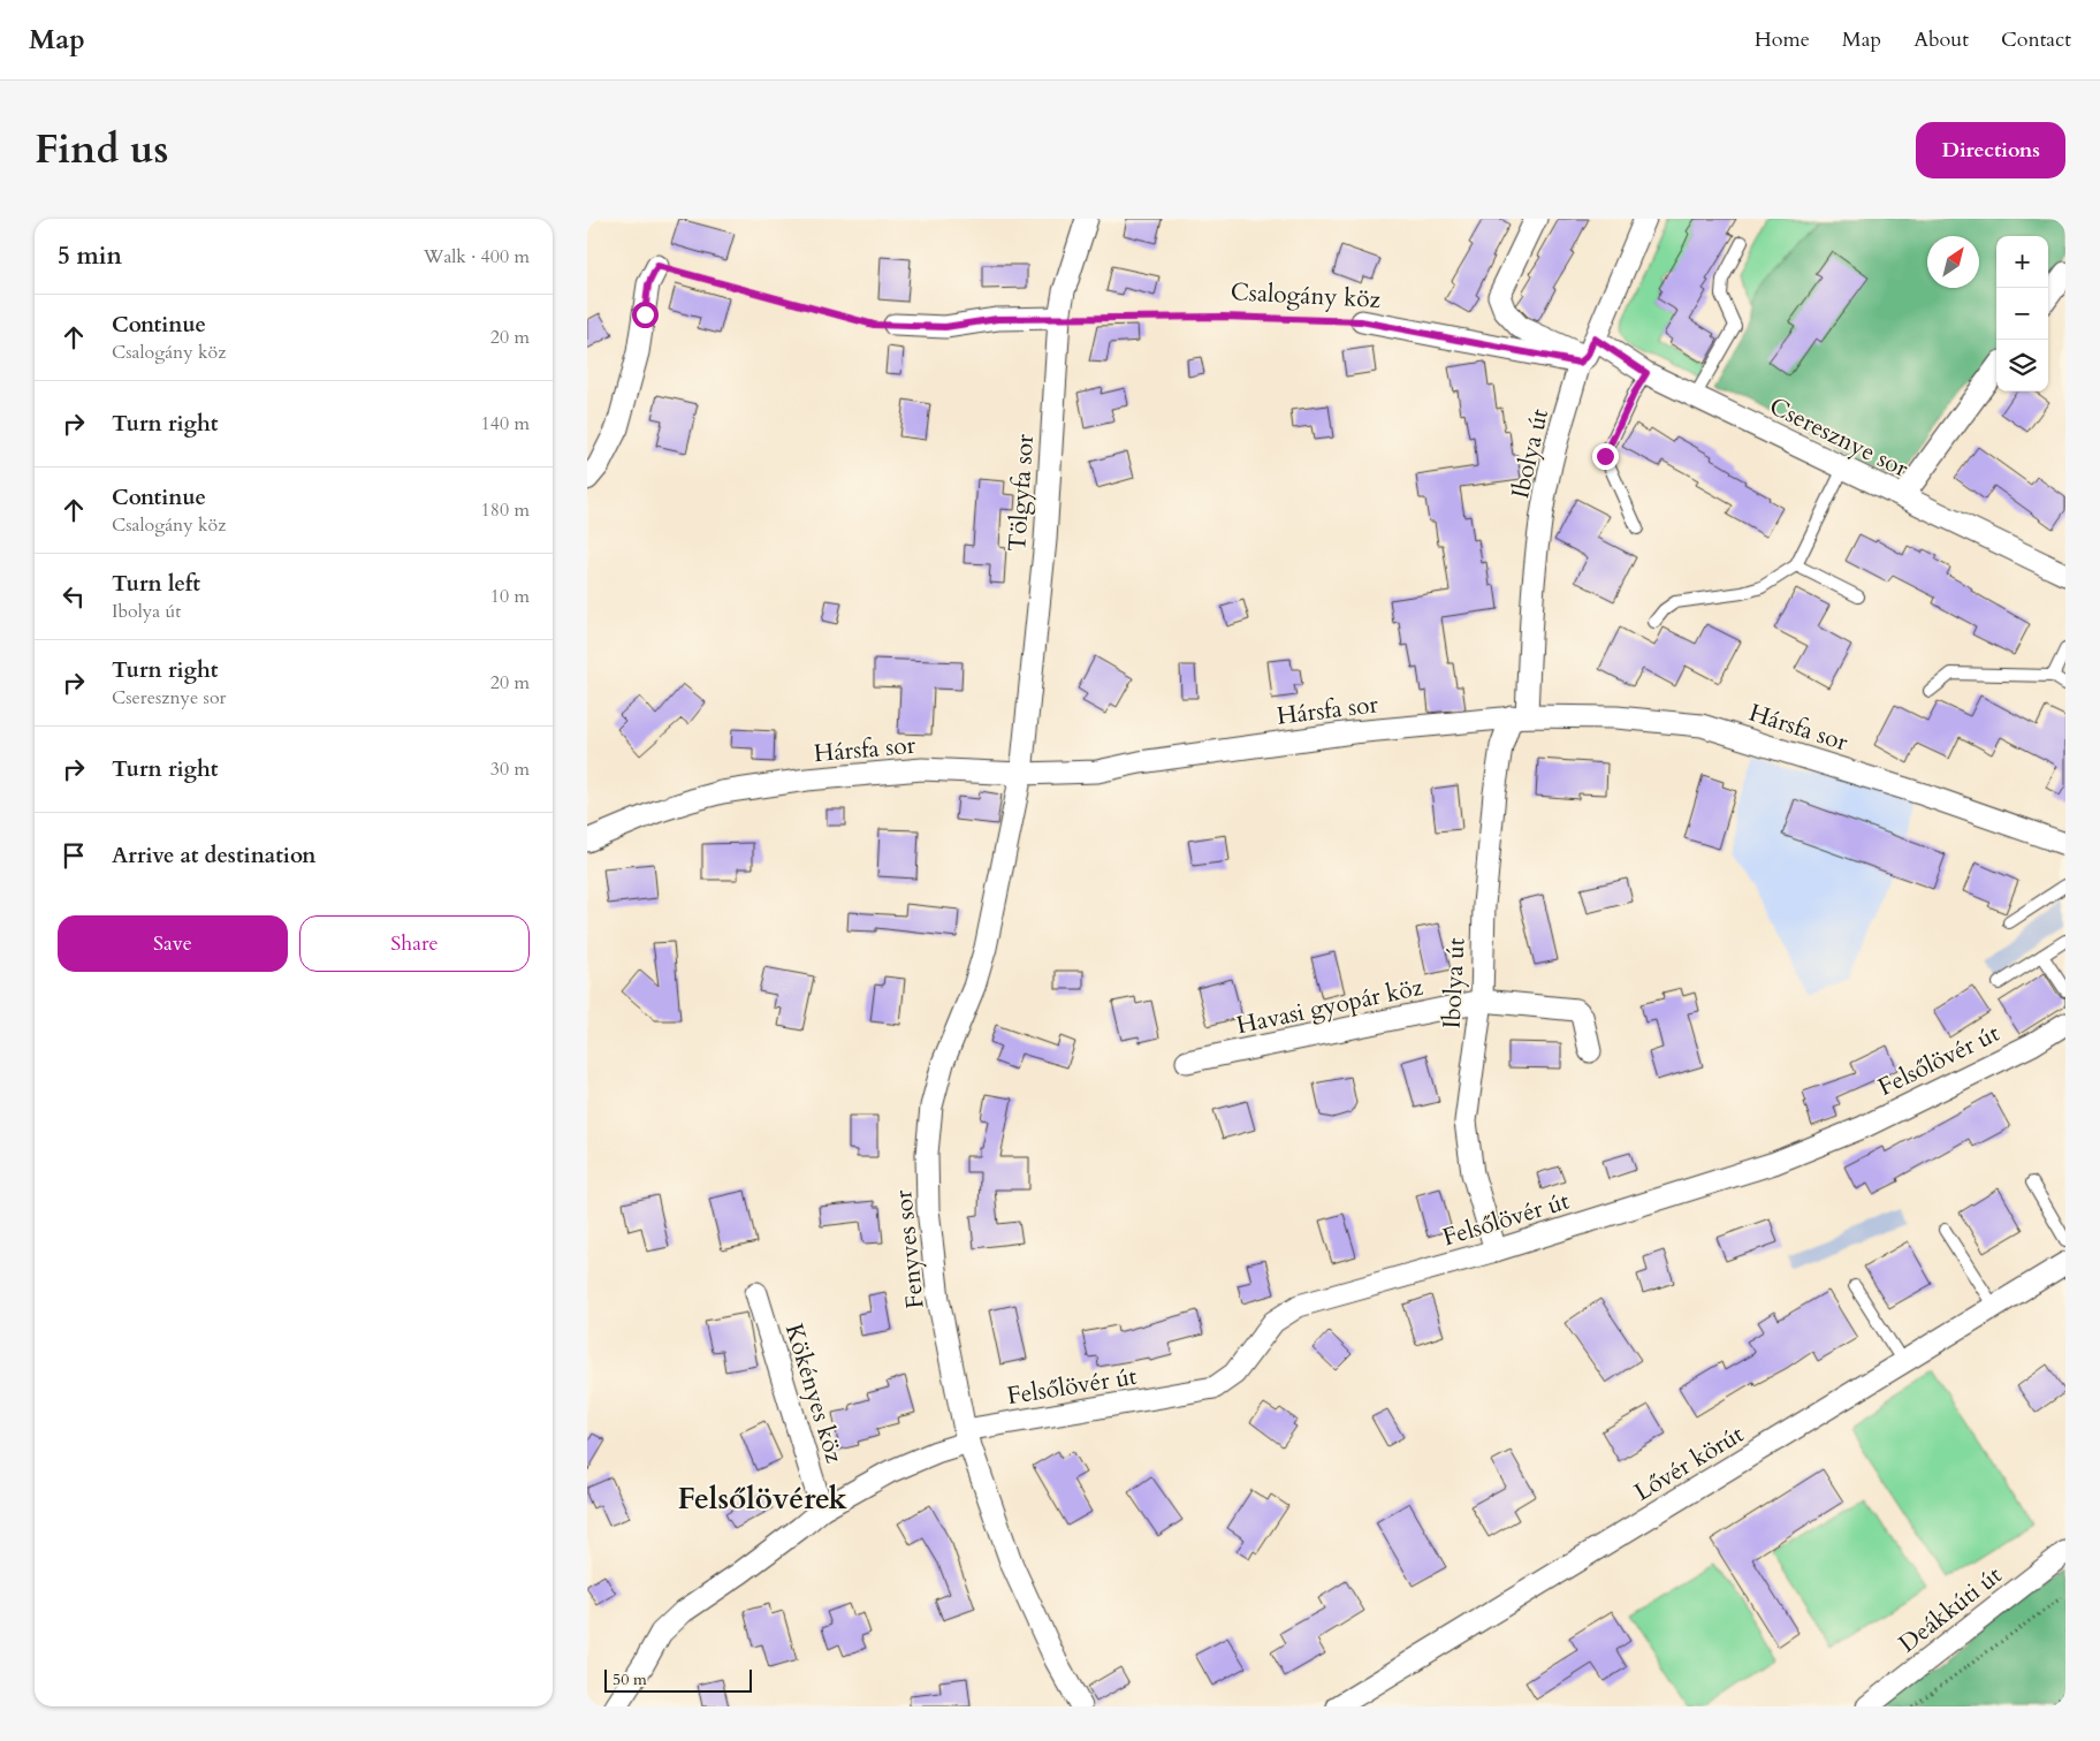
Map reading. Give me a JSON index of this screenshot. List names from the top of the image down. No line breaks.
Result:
{"streets":{"street":["Csalogány köz","Cseresznye sor","Ibolya út","Tölgyfa sor","Hársfa sor","Havasi gyopár köz","Felsőlövér út","Fenyves sor","Kökényes köz","Lővér körút","Deákkúti út"]},"crossings":[["Csalogány köz","Cseresznye sor"],["Csalogány köz","Ibolya út"],["Csalogány köz","Tölgyfa sor"],["Cseresznye sor","Ibolya út"],["Ibolya út","Hársfa sor"],["Ibolya út","Havasi gyopár köz"],["Ibolya út","Felsőlövér út"],["Tölgyfa sor","Hársfa sor"],["Tölgyfa sor","Fenyves sor"],["Hársfa sor","Fenyves sor"],["Felsőlövér út","Fenyves sor"],["Felsőlövér út","Kökényes köz"]],"districts":["Felsőlövérek"],"scale_bar":"50 m","north":"top right","page":{"header":"Map","nav":["Home","Map","About","Contact"],"title":"Find us","buttons":["Directions",["Save","Share"]],"heading":["5 min","Walk · 400 m"],"map_buttons":["+","−"],"list":[["Continue","Csalogány köz","20 m"],["Turn right","140 m"],["Continue","Csalogány köz","180 m"],["Turn left","Ibolya út","10 m"],["Turn right","Cseresznye sor","20 m"],["Turn right","30 m"],"Arrive at destination"],"scale":"50 m"}}
